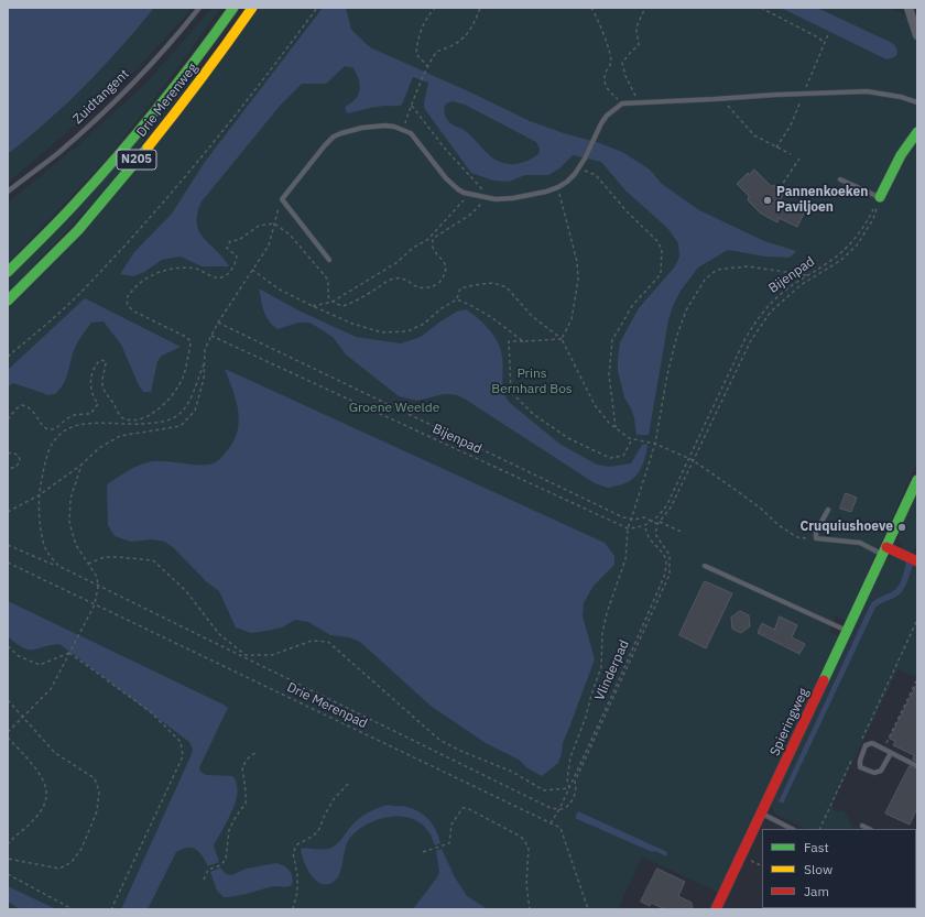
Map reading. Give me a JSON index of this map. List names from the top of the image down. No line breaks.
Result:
{"streets":{"main road":["Drie Merenweg","N205","Spieringweg"],"lane":["Zuidtangent"],"path":["Bijenpad","Vlinderpad","Drie Merenpad"]},"crossings":[["Bijenpad","Vlinderpad"],["Vlinderpad","Drie Merenpad"]],"parks":["Prins Bernhard Bos","Groene Weelde"],"places":["Pannenkoeken Paviljoen","Cruquiushoeve"],"legend":["Fast","Slow","Jam"]}
